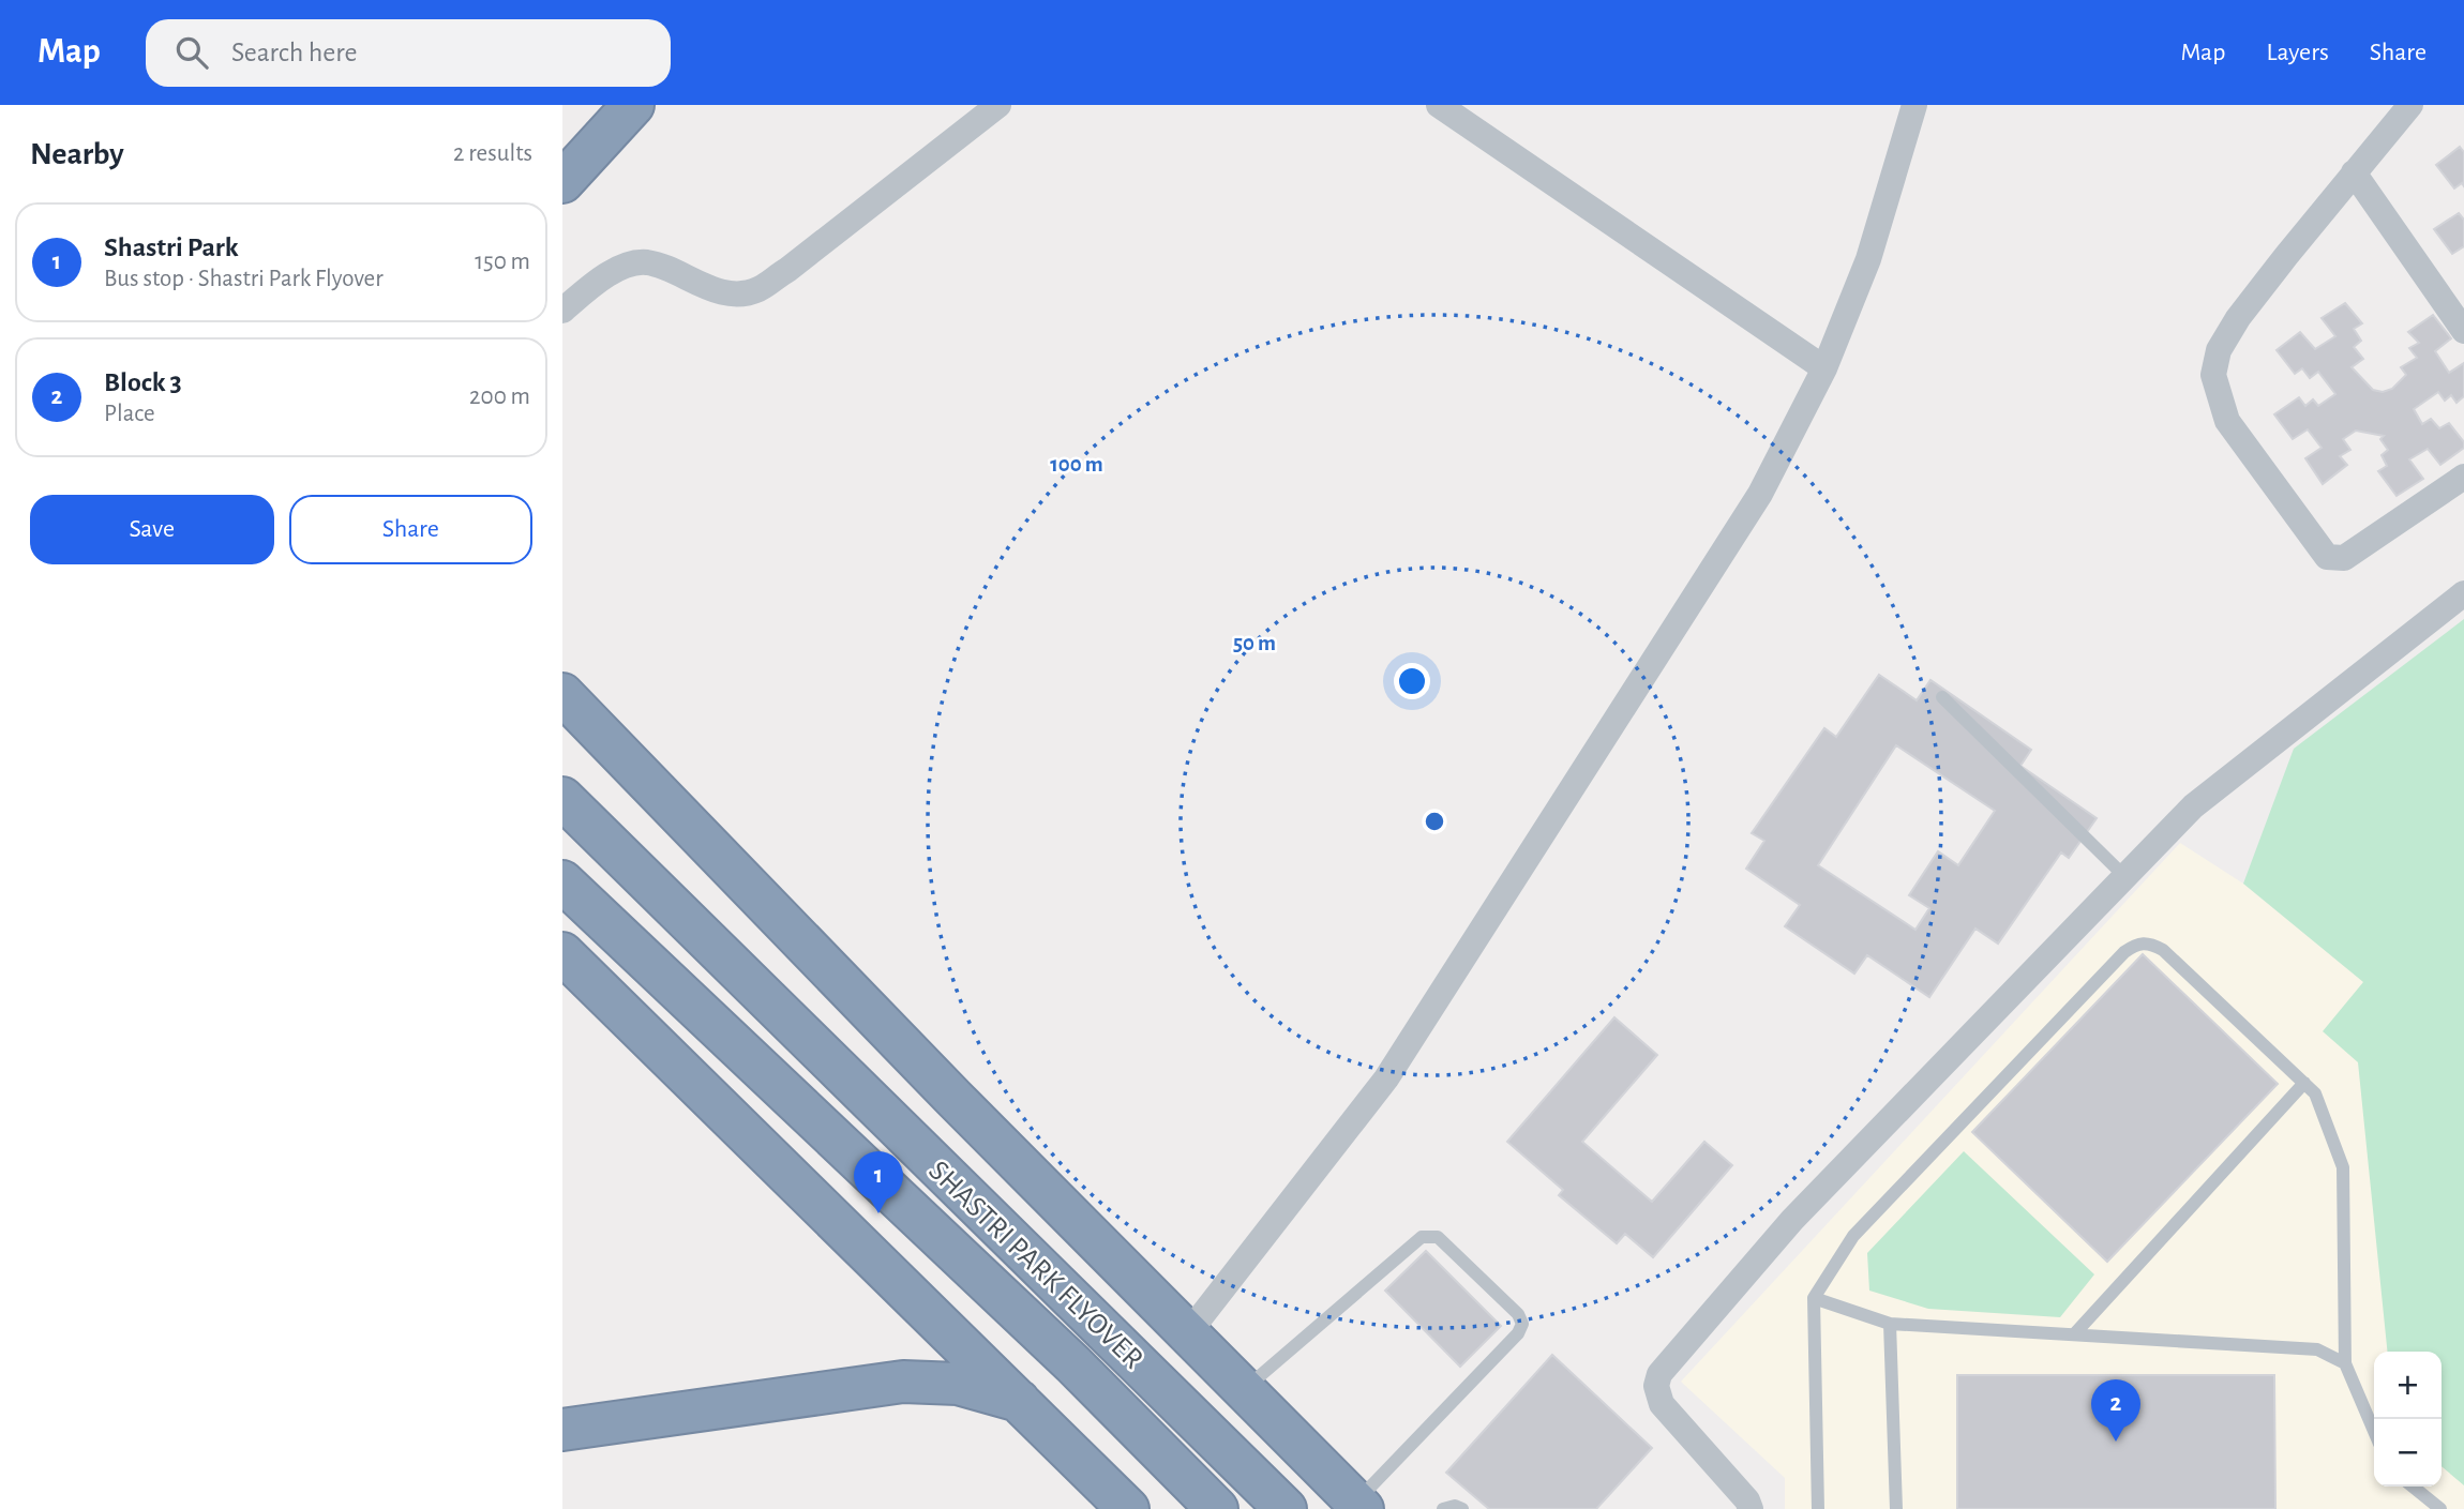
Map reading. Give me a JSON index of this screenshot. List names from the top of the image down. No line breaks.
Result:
{"streets":{"highway":["SHASTRI PARK FLYOVER"]},"page":{"header":"Map","search":"Search here","nav":["Map","Layers","Share"],"heading":["Nearby","2 results"],"list":[{"mark":"1","name":"Shastri Park","note":"Bus stop · Shastri Park Flyover","value":"150 m"},{"mark":"2","name":"Block 3","note":"Place","value":"200 m"}],"buttons":["Save","Share"],"pins":["1","2"],"map_buttons":["+","−"]},"rings":["100 m","50 m"]}
